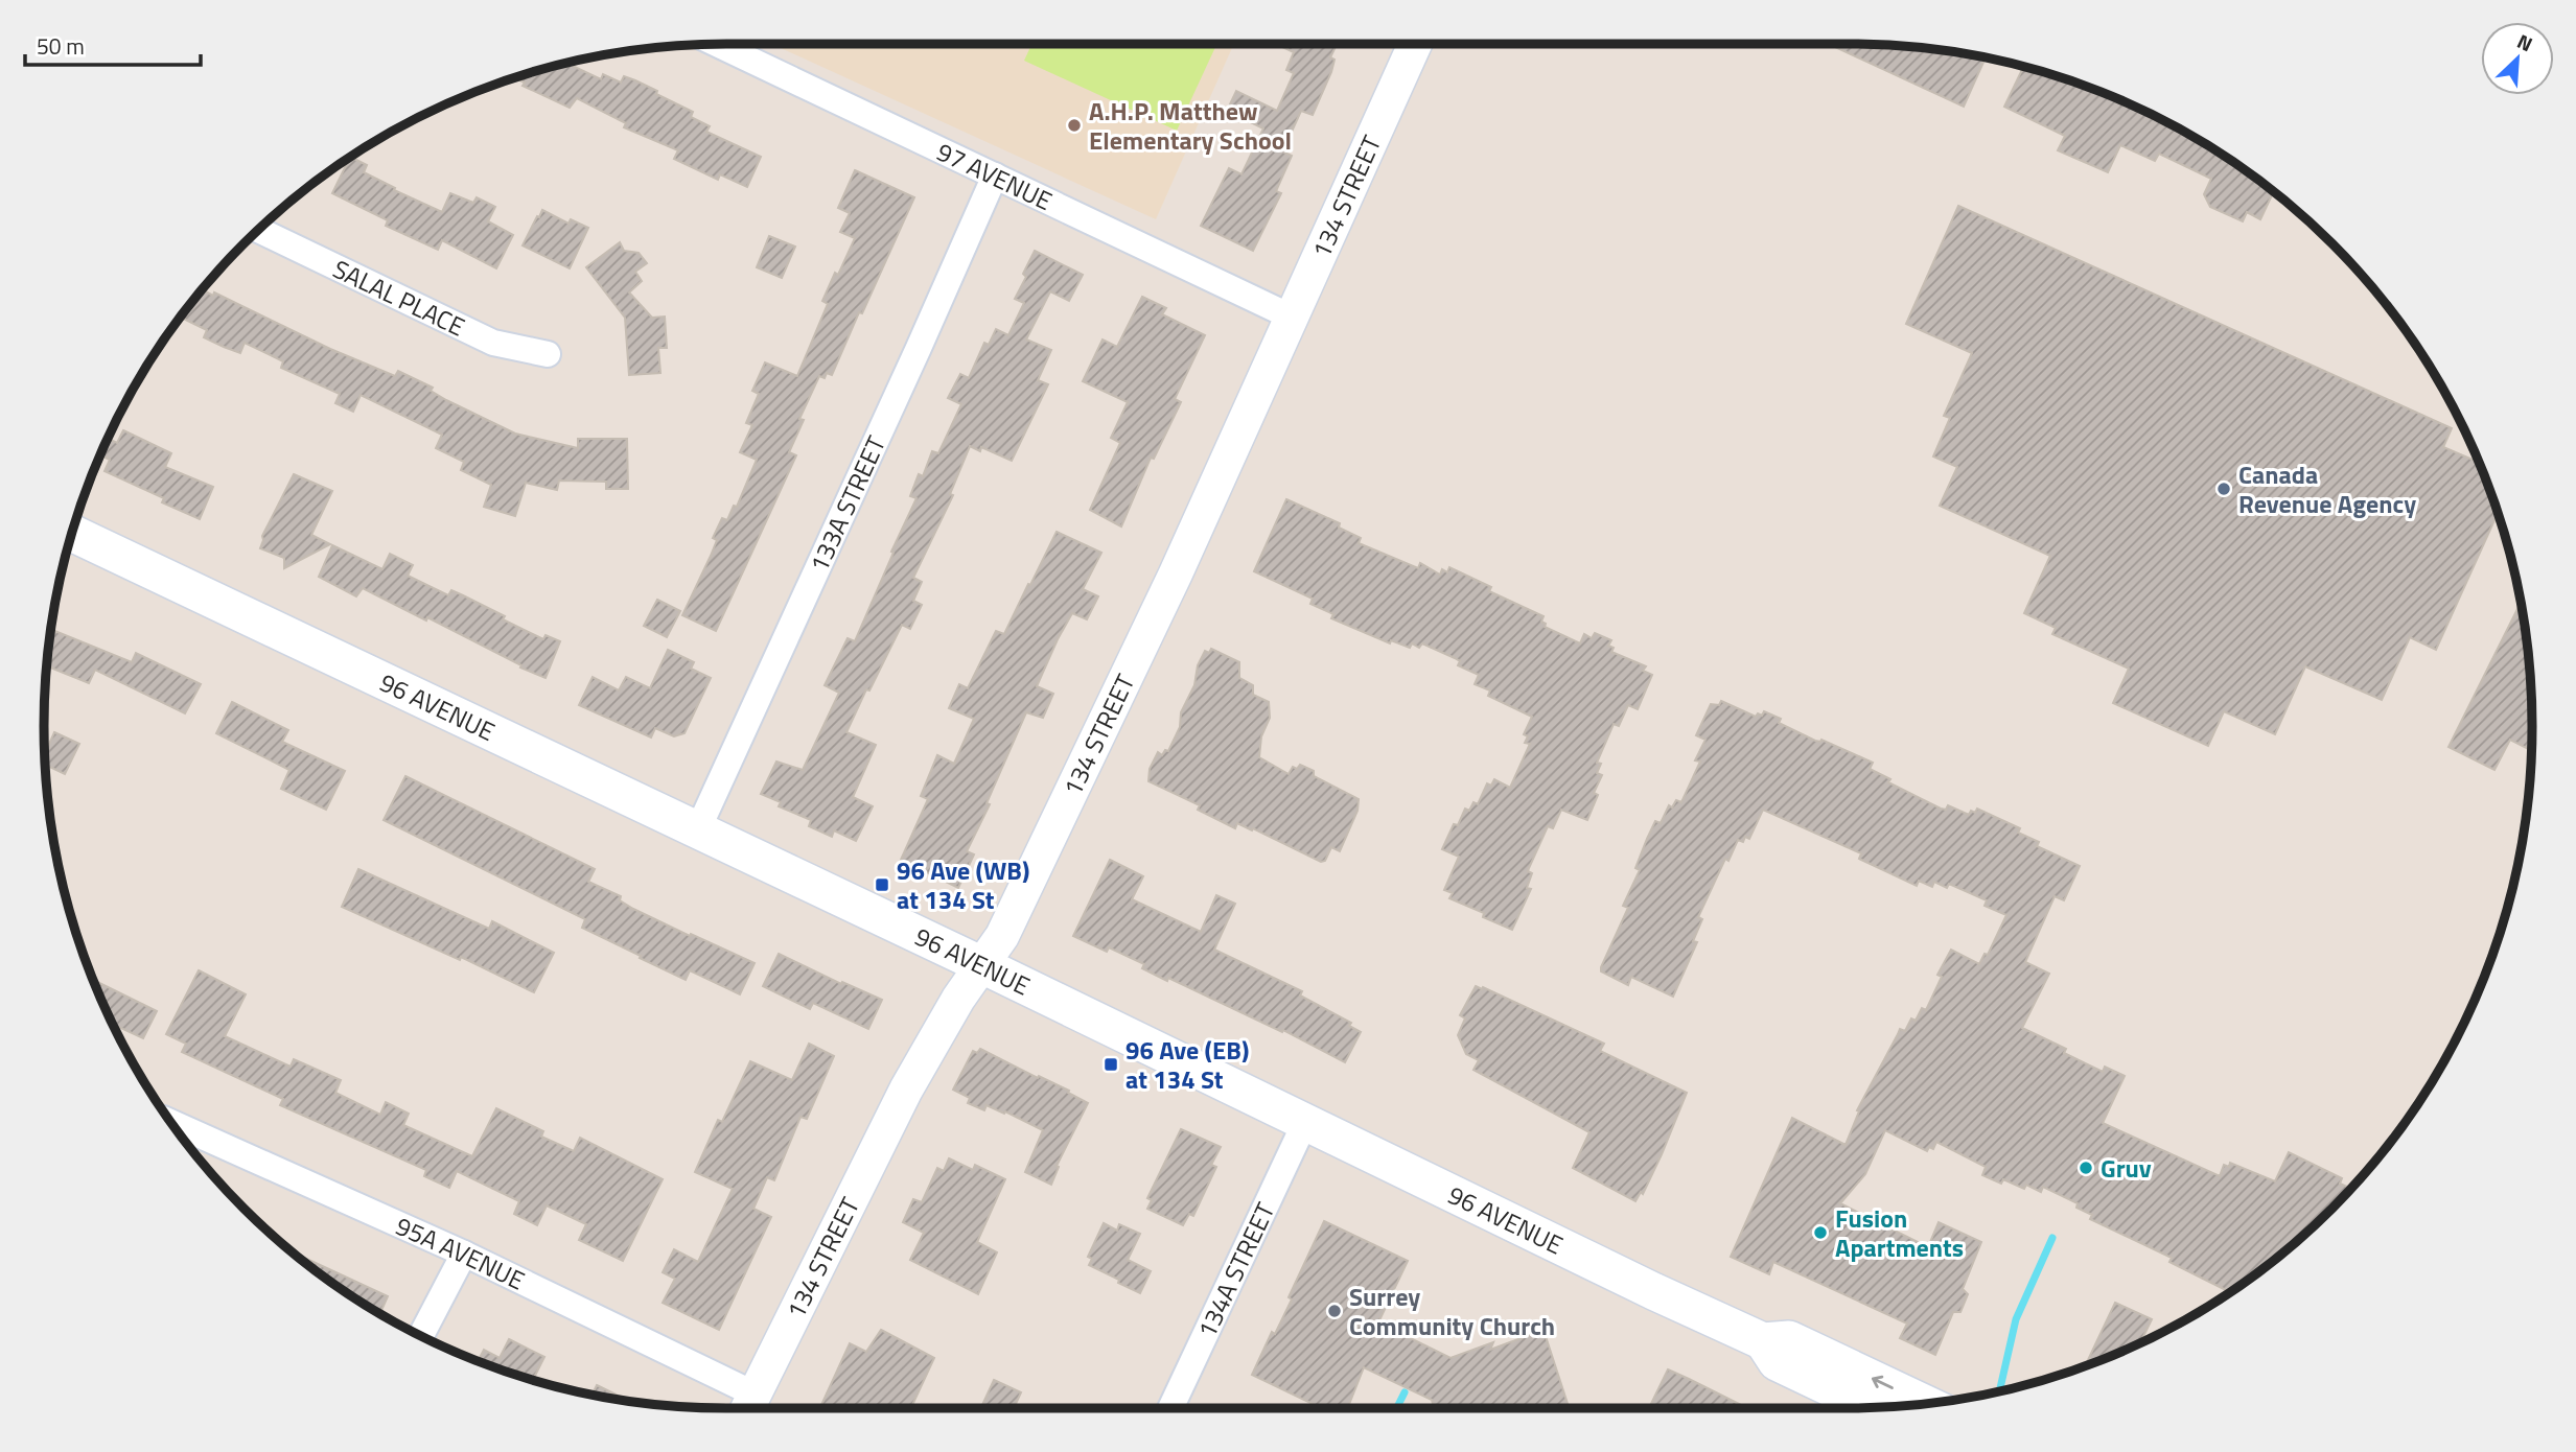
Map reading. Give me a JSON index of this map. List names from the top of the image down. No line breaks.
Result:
{"streets":{"main road":["96 AVENUE"],"street":["97 AVENUE","134 STREET","SALAL PLACE","133A STREET","95A AVENUE","134A STREET"]},"crossings":[["97 AVENUE","134 STREET"],["97 AVENUE","133A STREET"],["134 STREET","96 AVENUE"],["134 STREET","95A AVENUE"],["133A STREET","96 AVENUE"],["96 AVENUE","134A STREET"]],"places":{"other":["A.H.P. Matthew Elementary School","Canada Revenue Agency","Gruv","Fusion Apartments","Surrey Community Church"],"transit":["96 Ave (WB) at 134 St","96 Ave (EB) at 134 St"]},"scale_bar":"50 m","north":"top right"}
